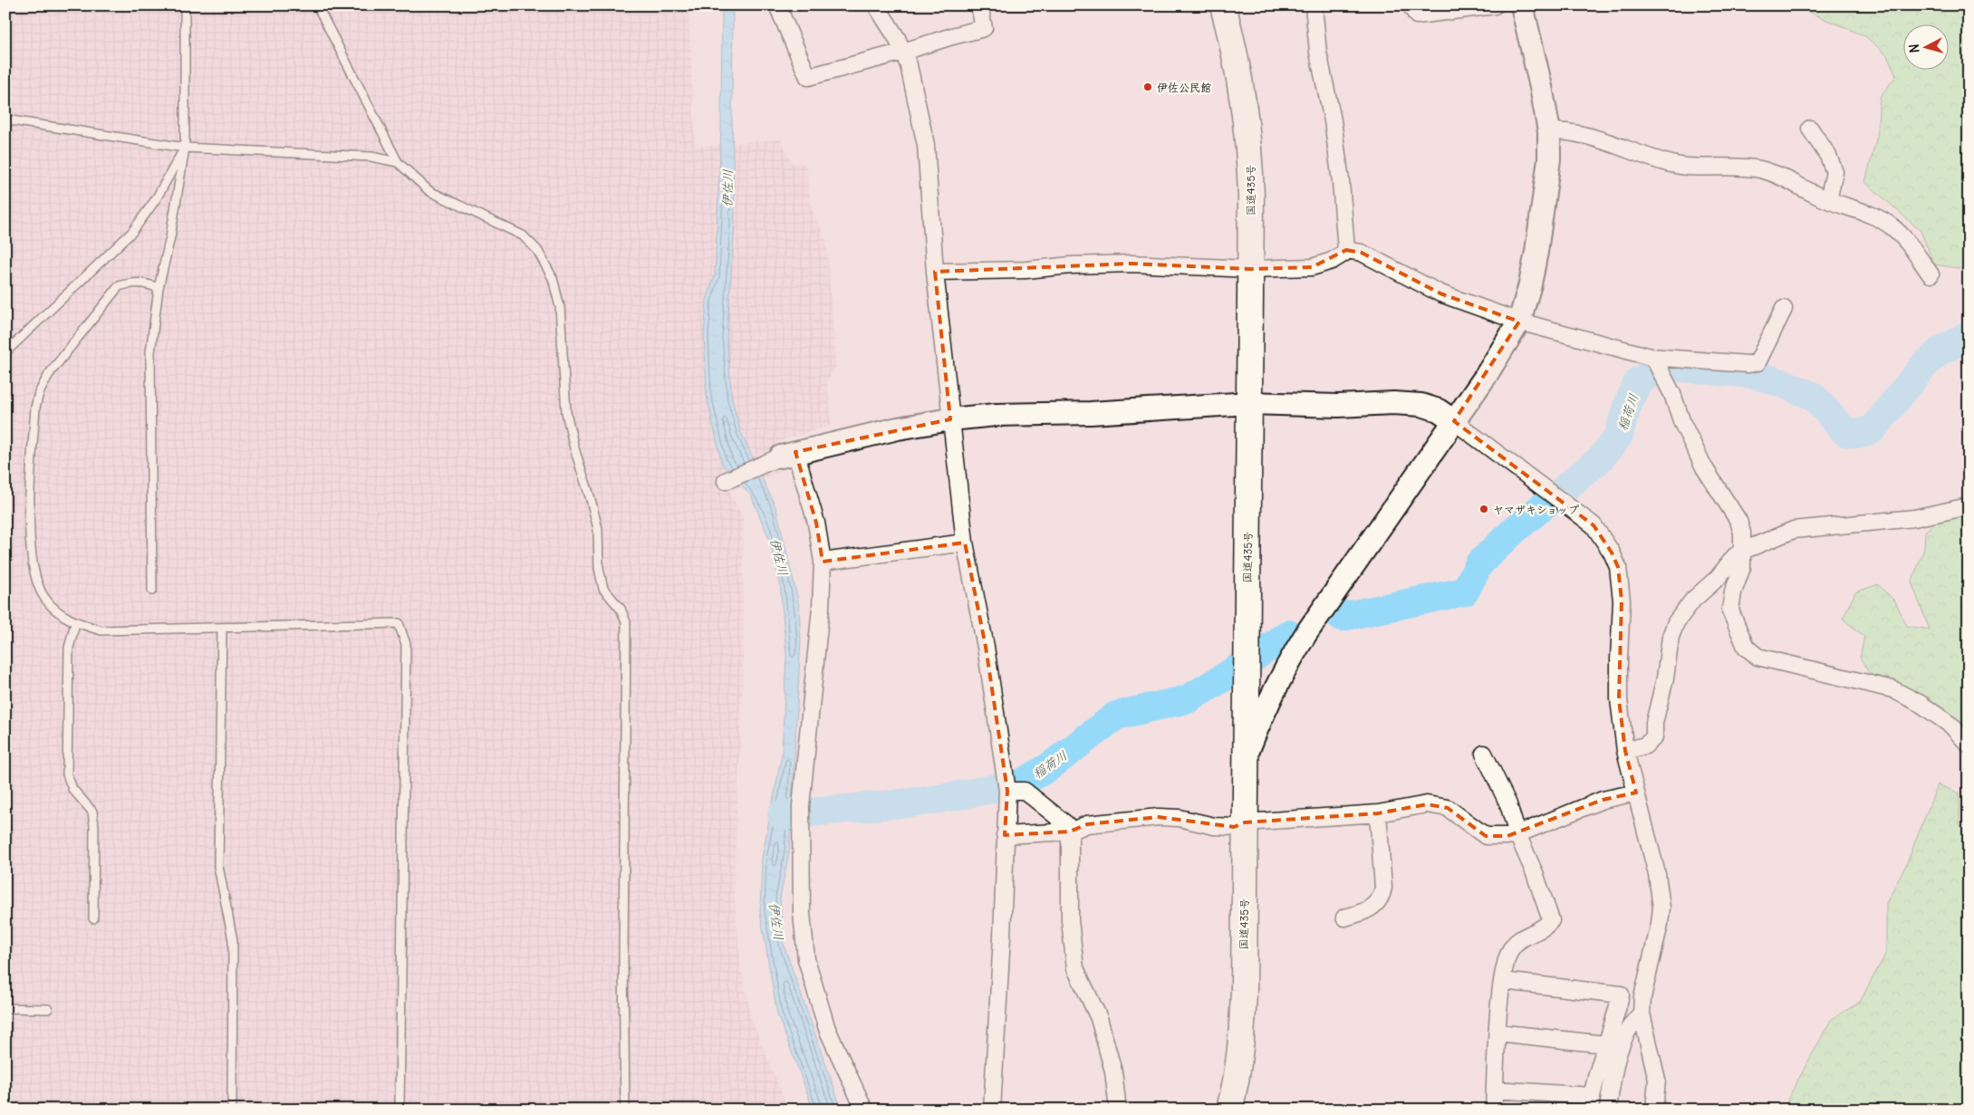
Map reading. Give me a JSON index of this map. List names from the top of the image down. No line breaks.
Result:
{"streets":{"highway":["国道435号"]},"water":["伊佐川","稲荷川"],"places":["伊佐公民館","ヤマザキショップ"],"north":"left"}
